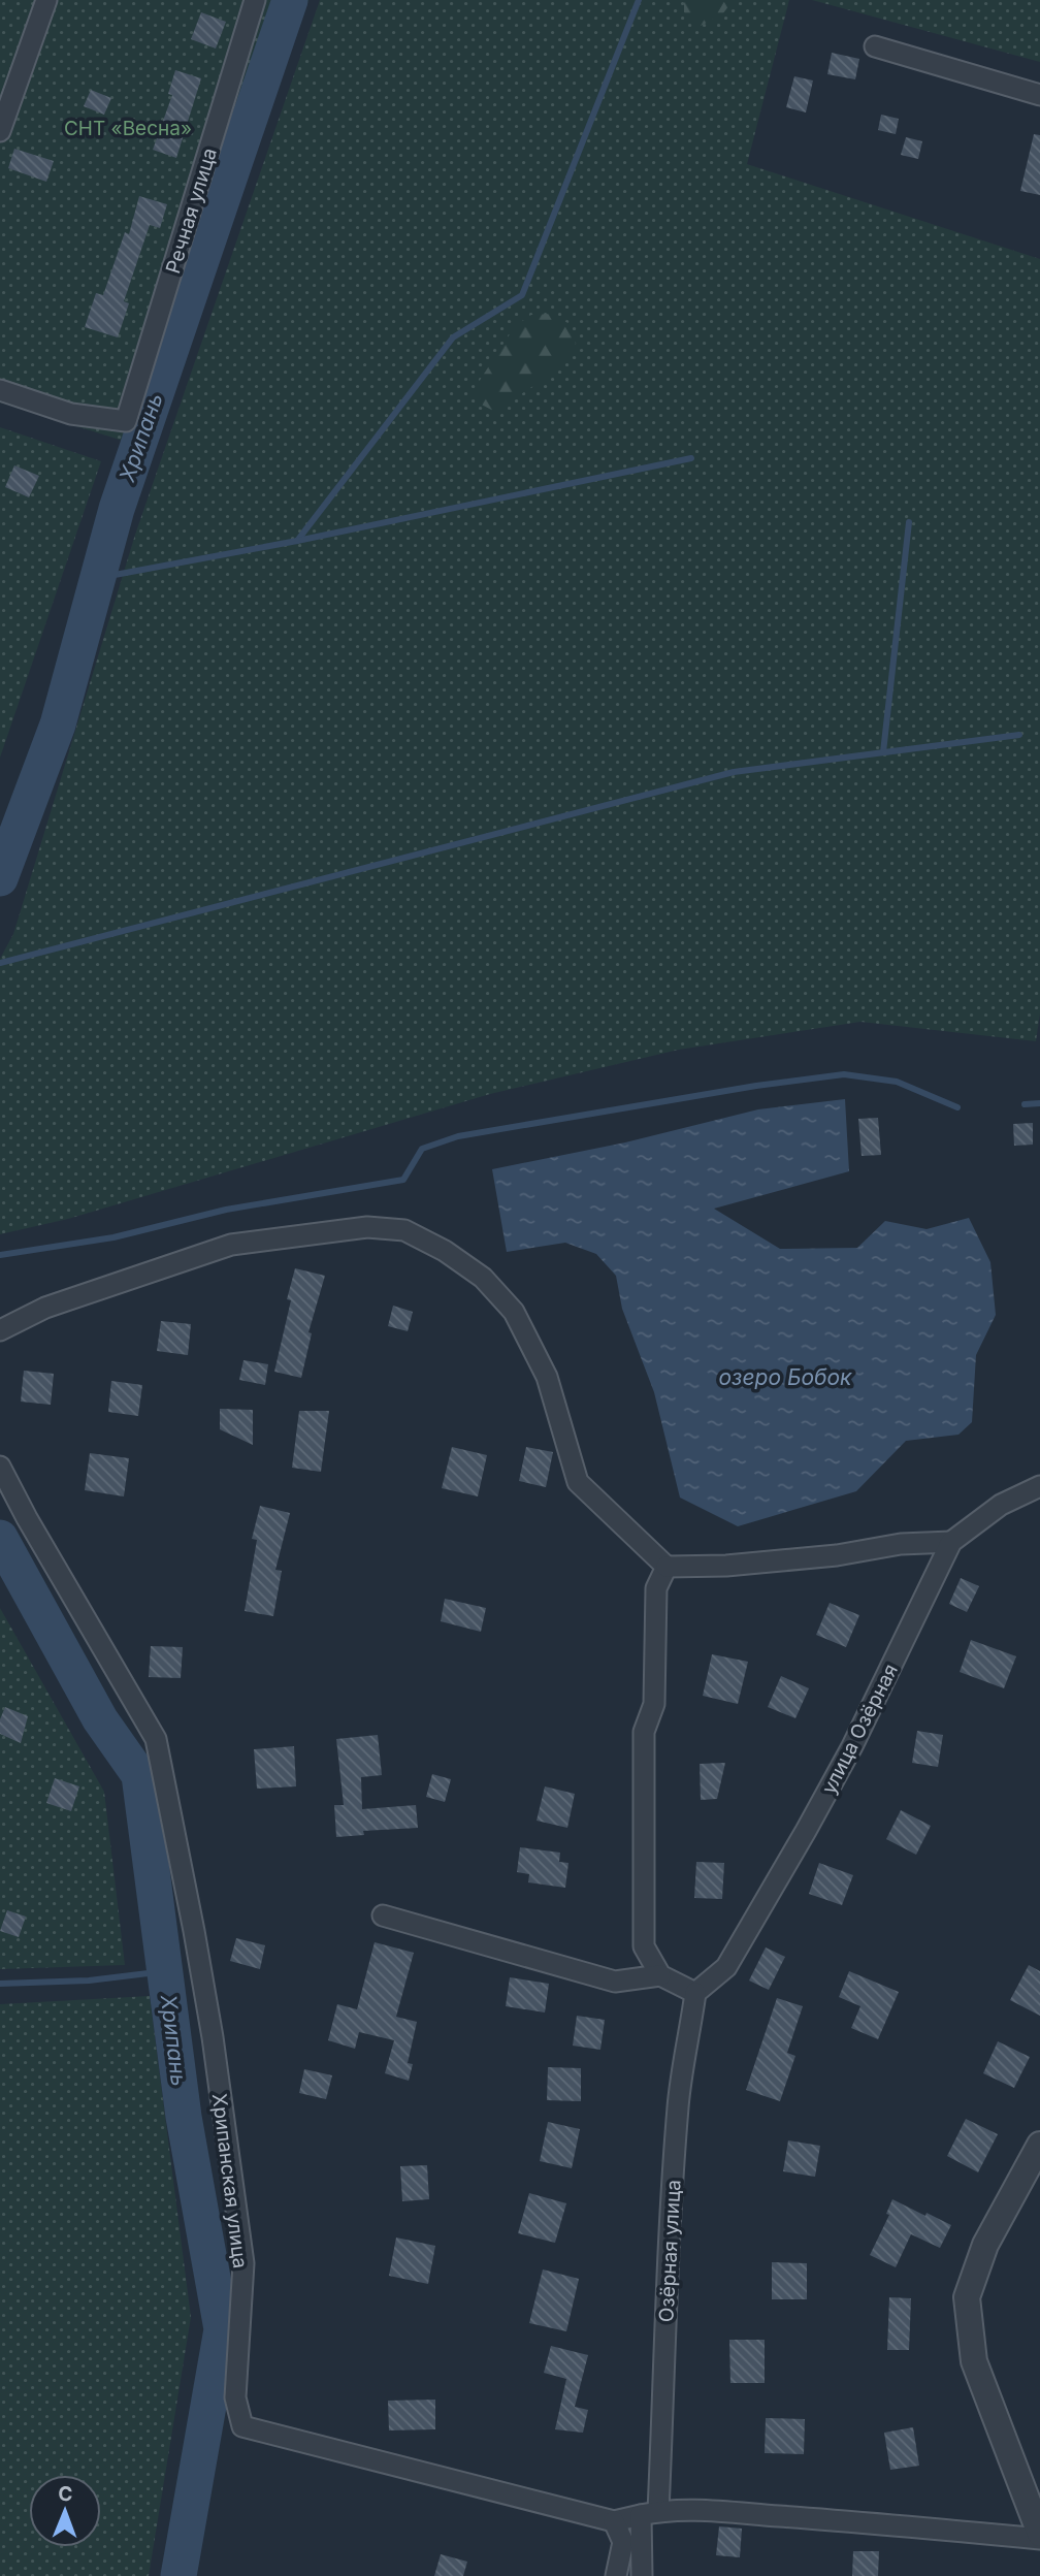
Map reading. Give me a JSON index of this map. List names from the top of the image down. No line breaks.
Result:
{"streets":{"street":["Речная улица","улица Озёрная","Хрипанская улица","Озёрная улица"]},"crossings":[["улица Озёрная","Озёрная улица"],["Хрипанская улица","Озёрная улица"]],"water":["Хрипань","озеро Бобок"],"parks":["СНТ «Весна»"],"north":"top"}
